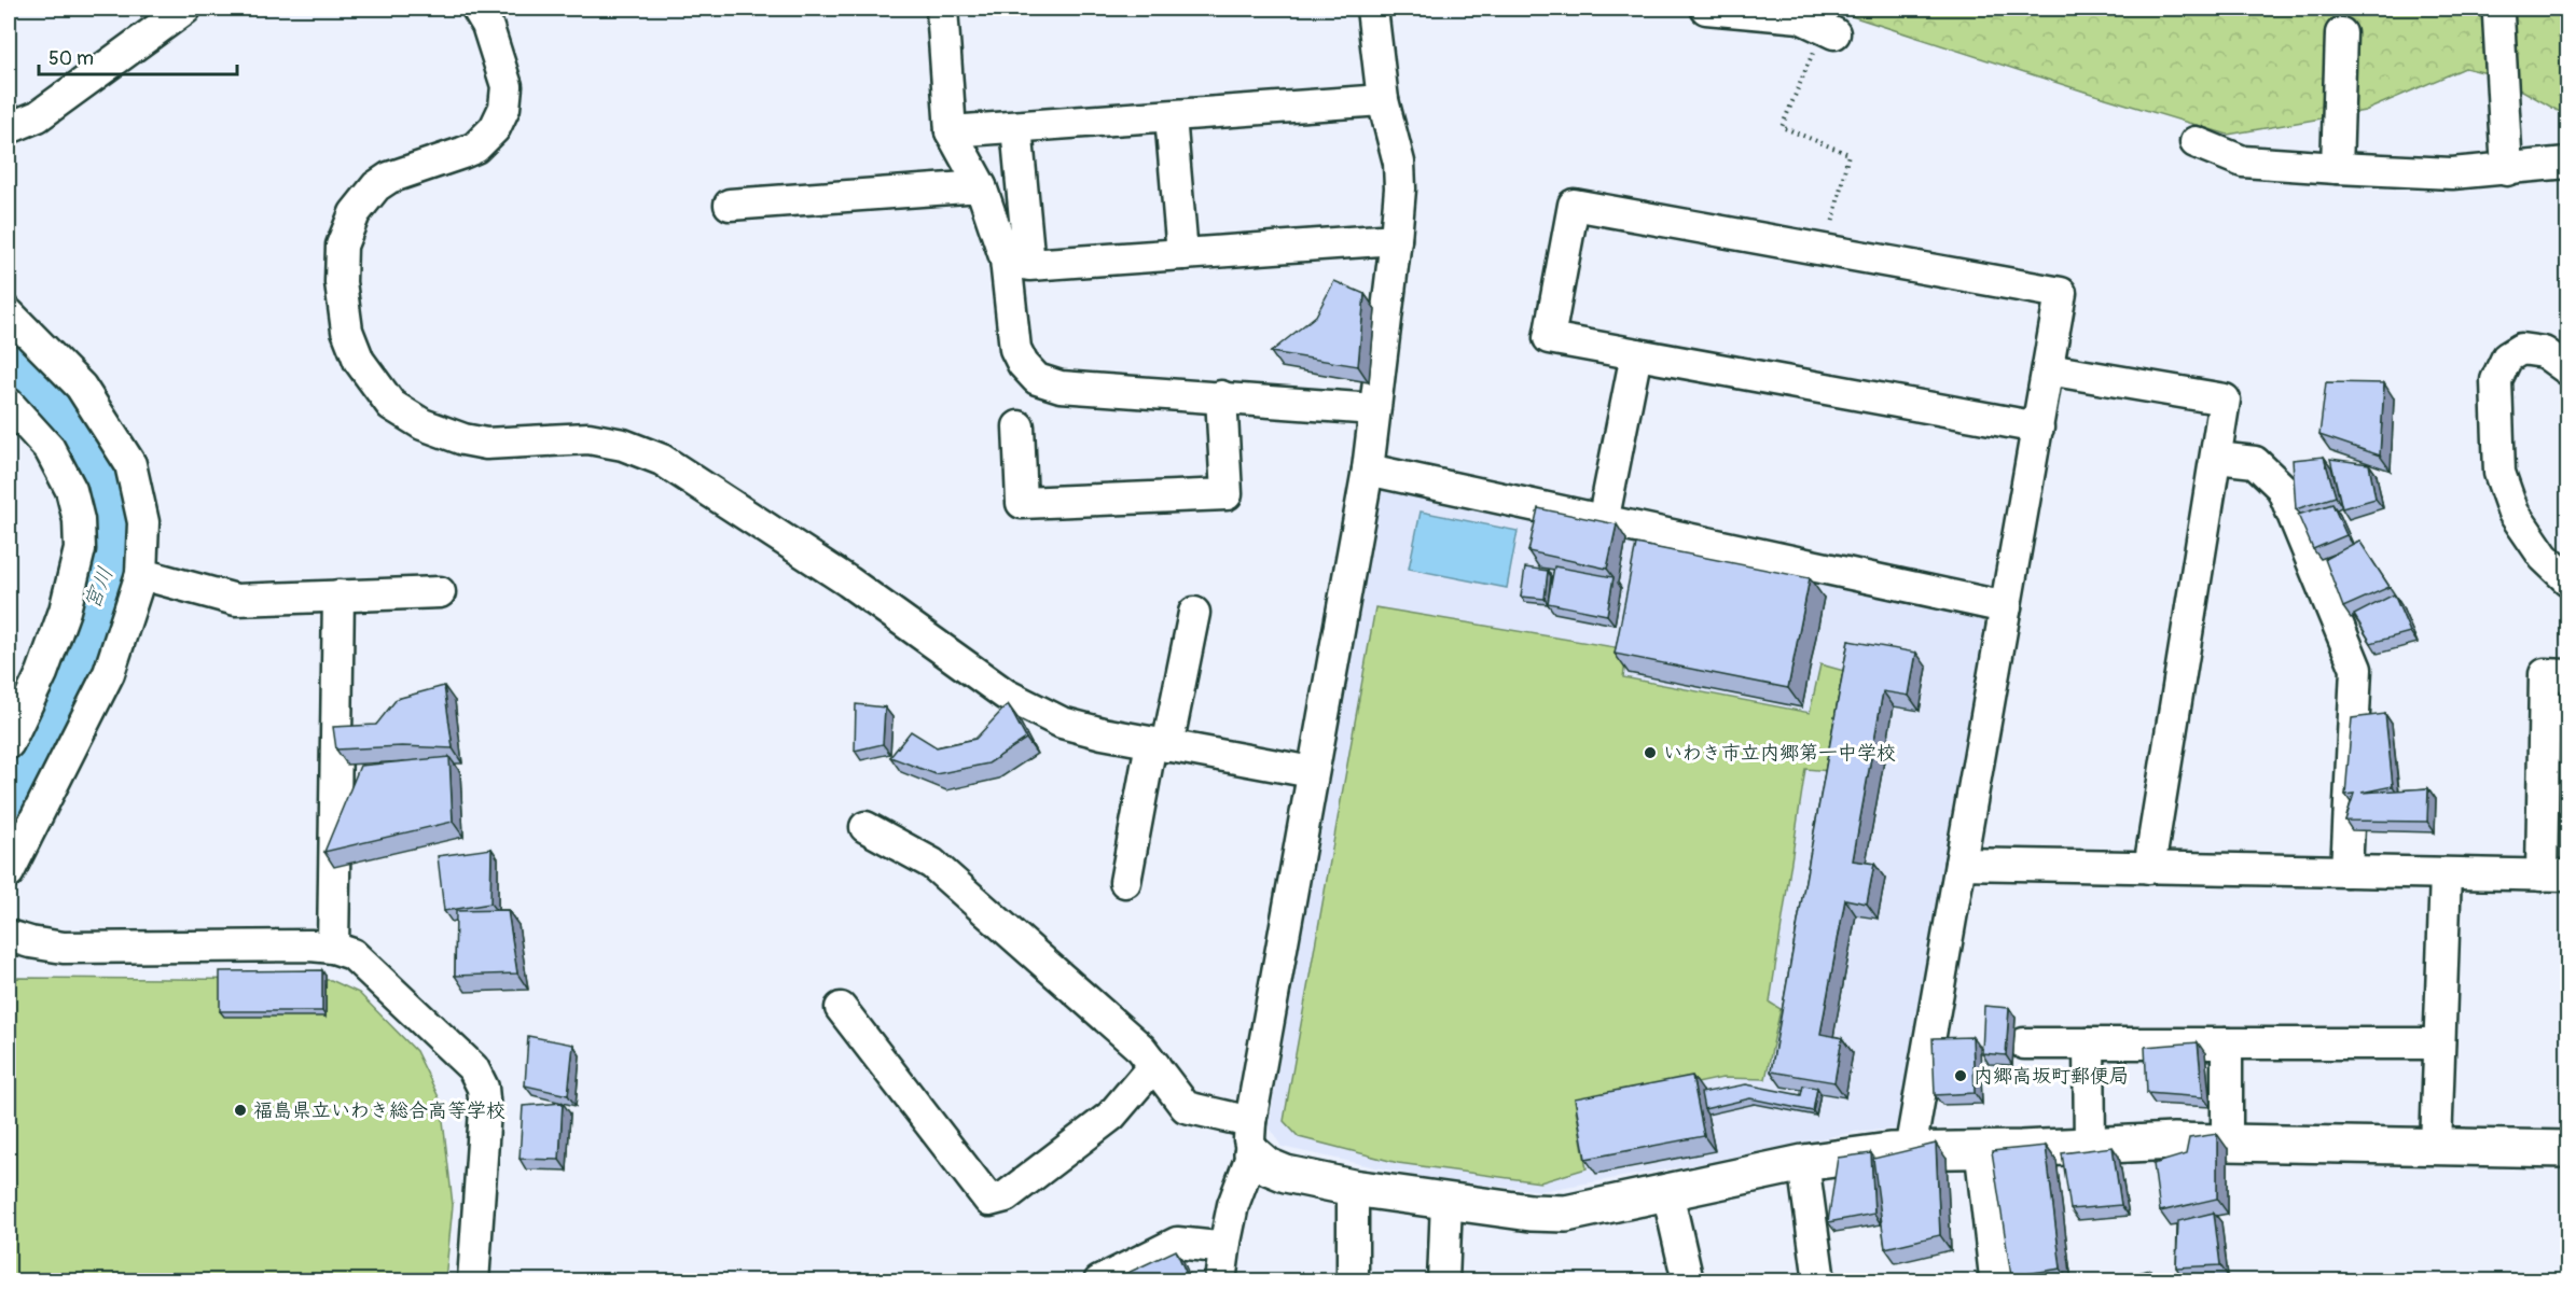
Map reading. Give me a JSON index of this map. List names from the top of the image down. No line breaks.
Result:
{"water":["宮川"],"places":["いわき市立内郷第一中学校","内郷高坂町郵便局","福島県立いわき総合高等学校"],"scale_bar":"50 m"}
